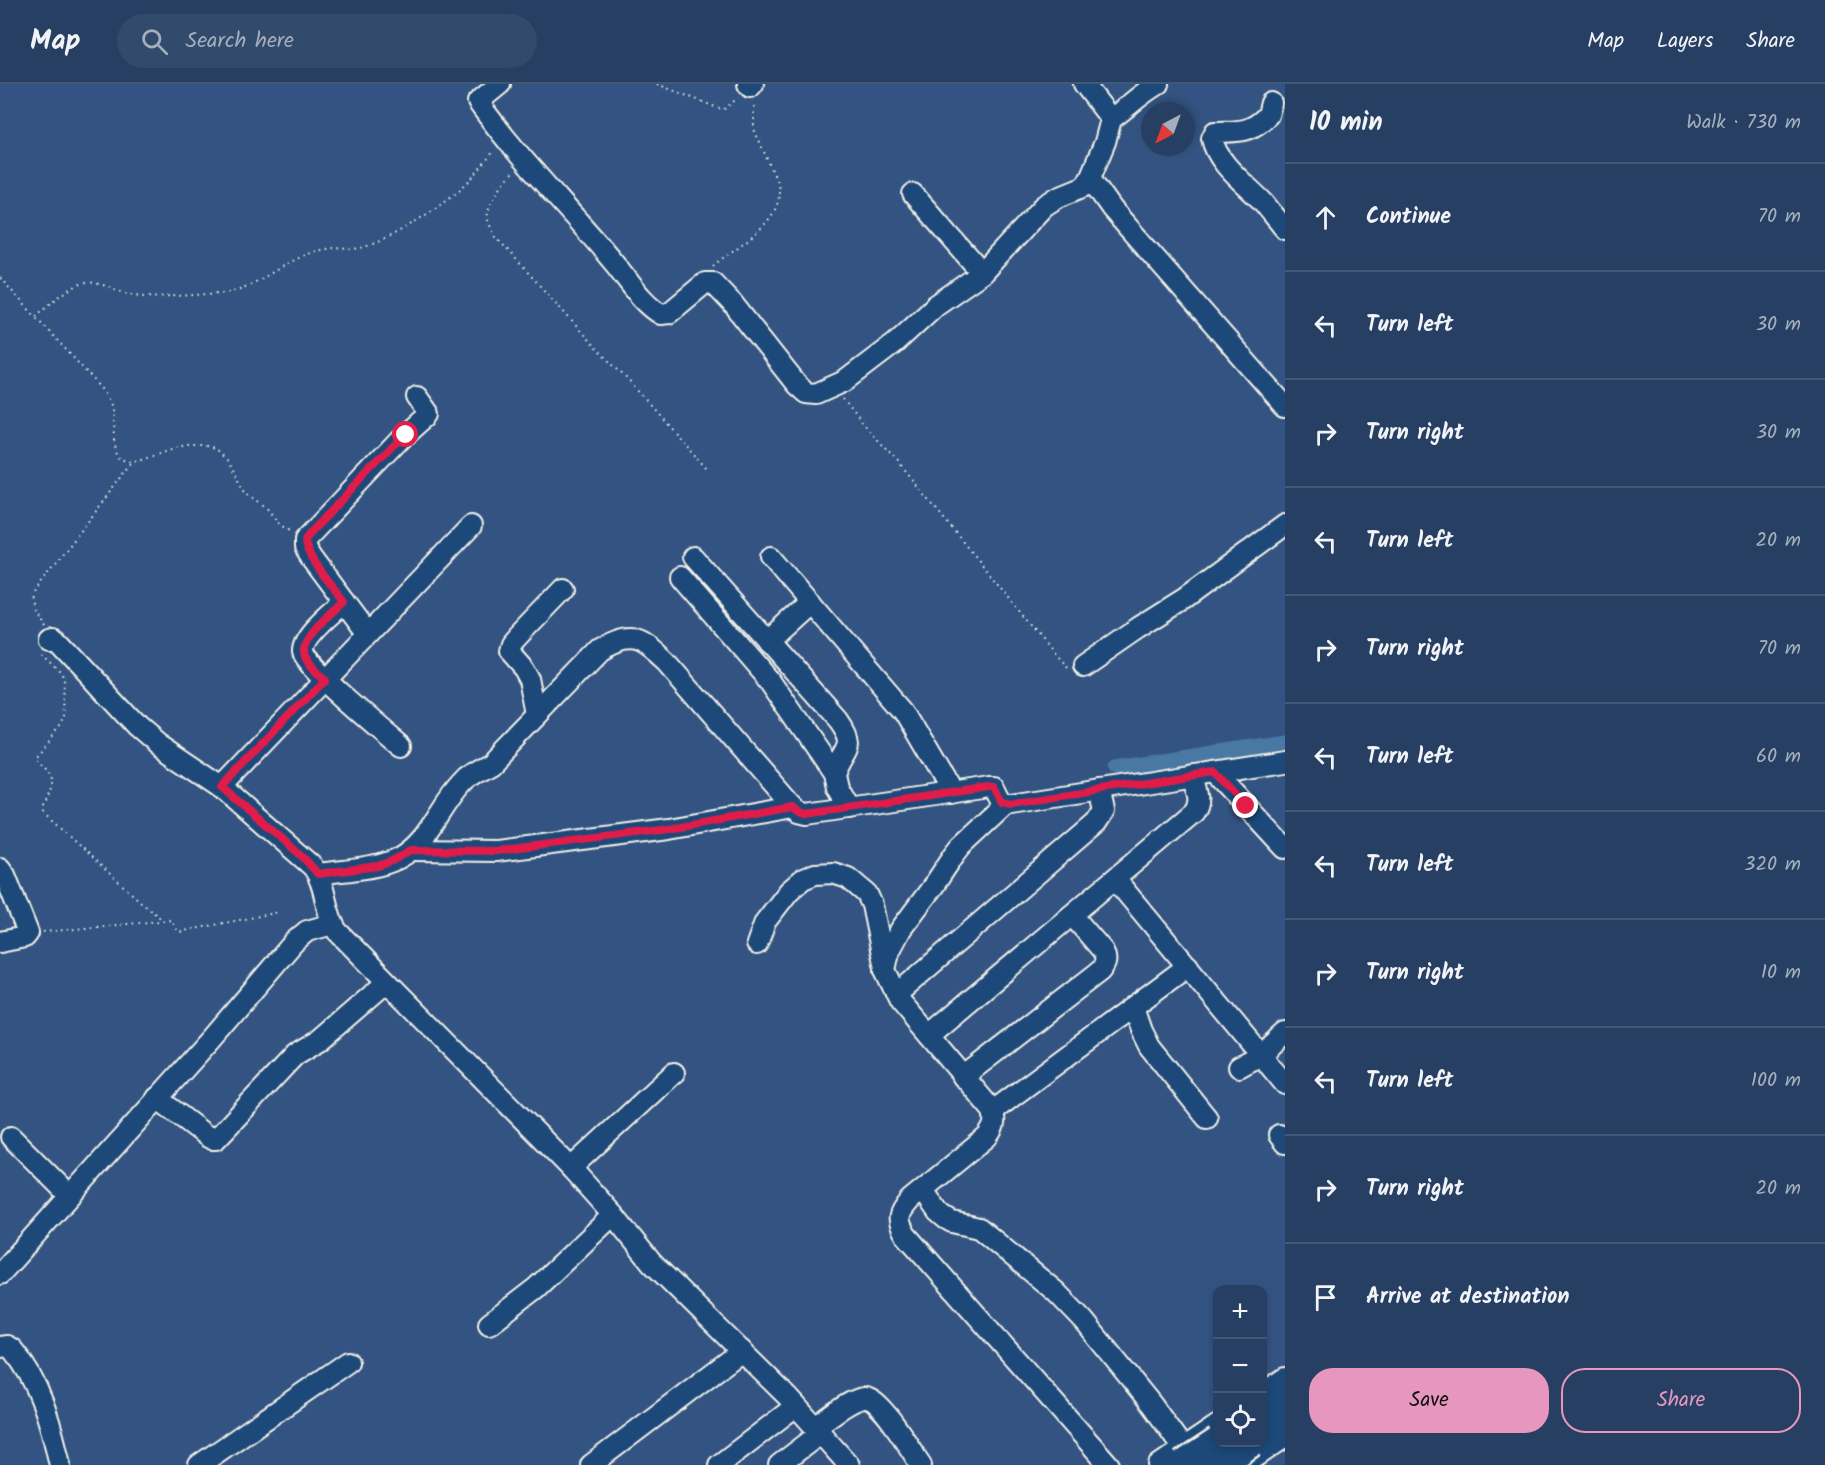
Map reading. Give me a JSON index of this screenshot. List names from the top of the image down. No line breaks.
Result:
{"north":"bottom left","page":{"header":"Map","search":"Search here","nav":["Map","Layers","Share"],"heading":["10 min","Walk · 730 m"],"list":[["Continue","70 m"],["Turn left","30 m"],["Turn right","30 m"],["Turn left","20 m"],["Turn right","70 m"],["Turn left","60 m"],["Turn left","320 m"],["Turn right","10 m"],["Turn left","100 m"],["Turn right","20 m"],"Arrive at destination"],"map_buttons":["+","−"],"buttons":["Save","Share"]}}
